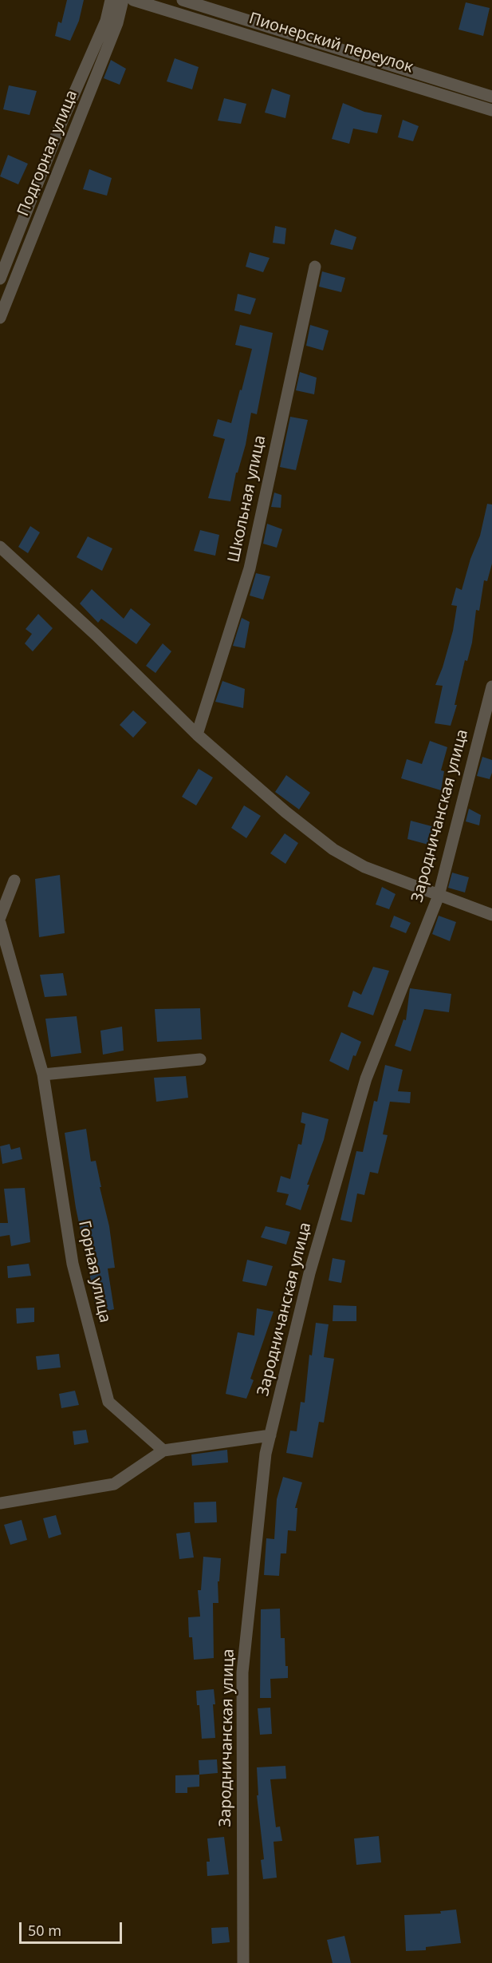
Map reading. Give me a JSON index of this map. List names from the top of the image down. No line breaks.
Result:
{"streets":{"street":["Пионерский переулок","Подгорная улица","Школьная улица","Зародничанская улица","Горная улица"]},"scale_bar":"50 m"}
